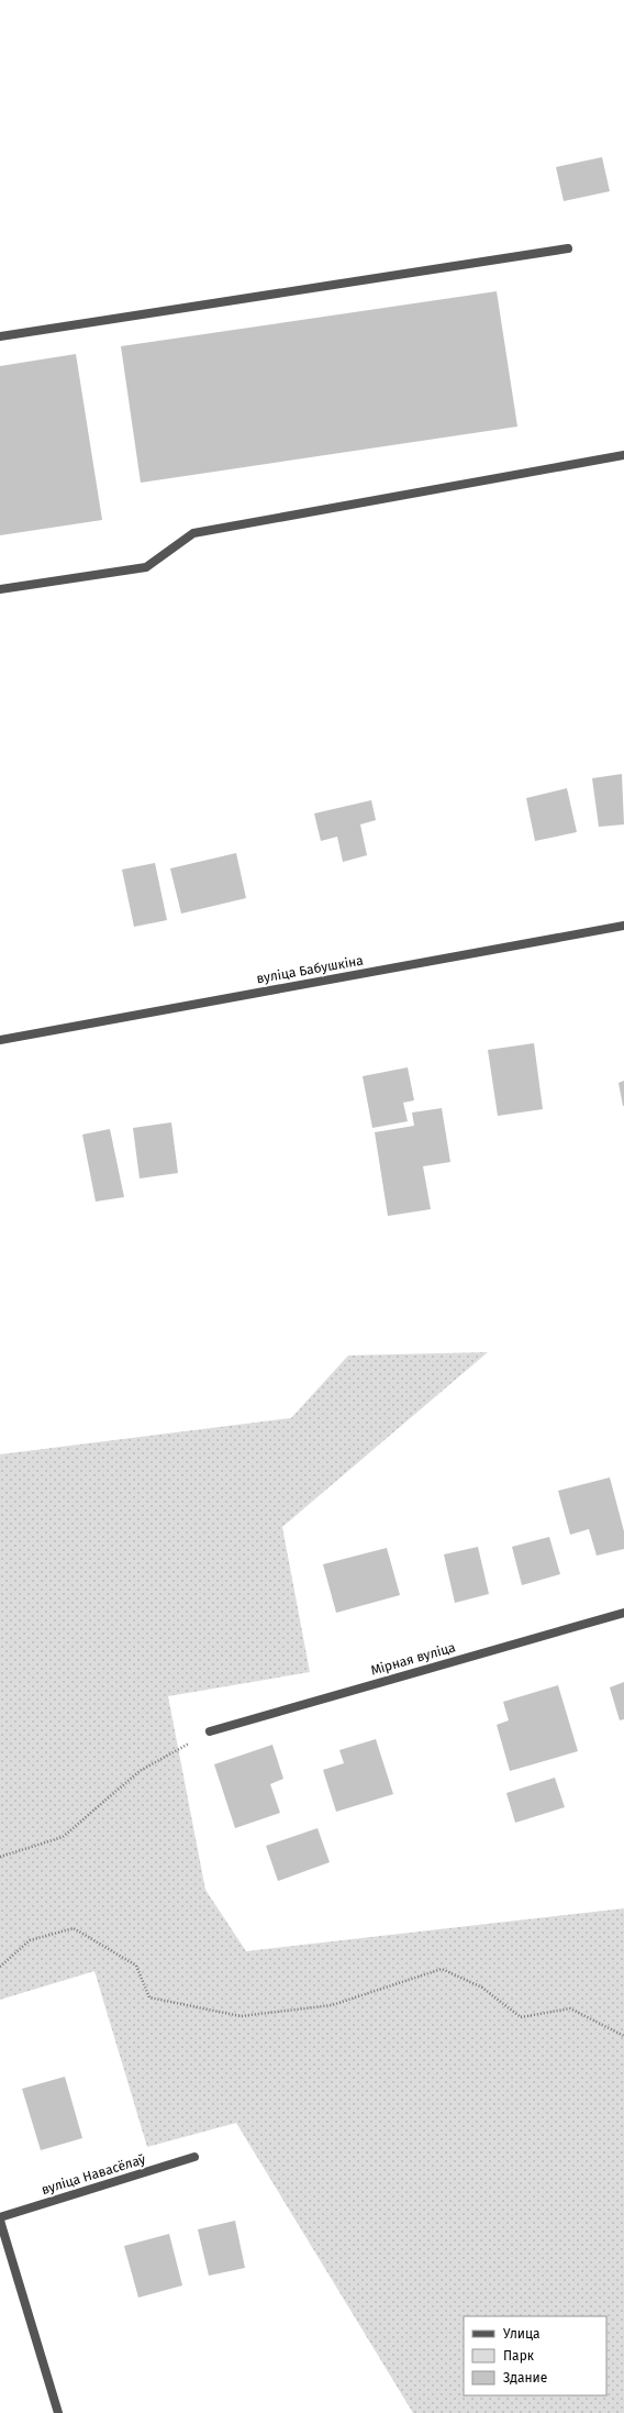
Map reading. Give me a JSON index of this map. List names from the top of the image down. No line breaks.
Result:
{"streets":{"street":["вуліца Бабушкіна","Мірная вуліца","вуліца Навасёлаў"]},"legend":["Улица","Парк","Здание"]}
